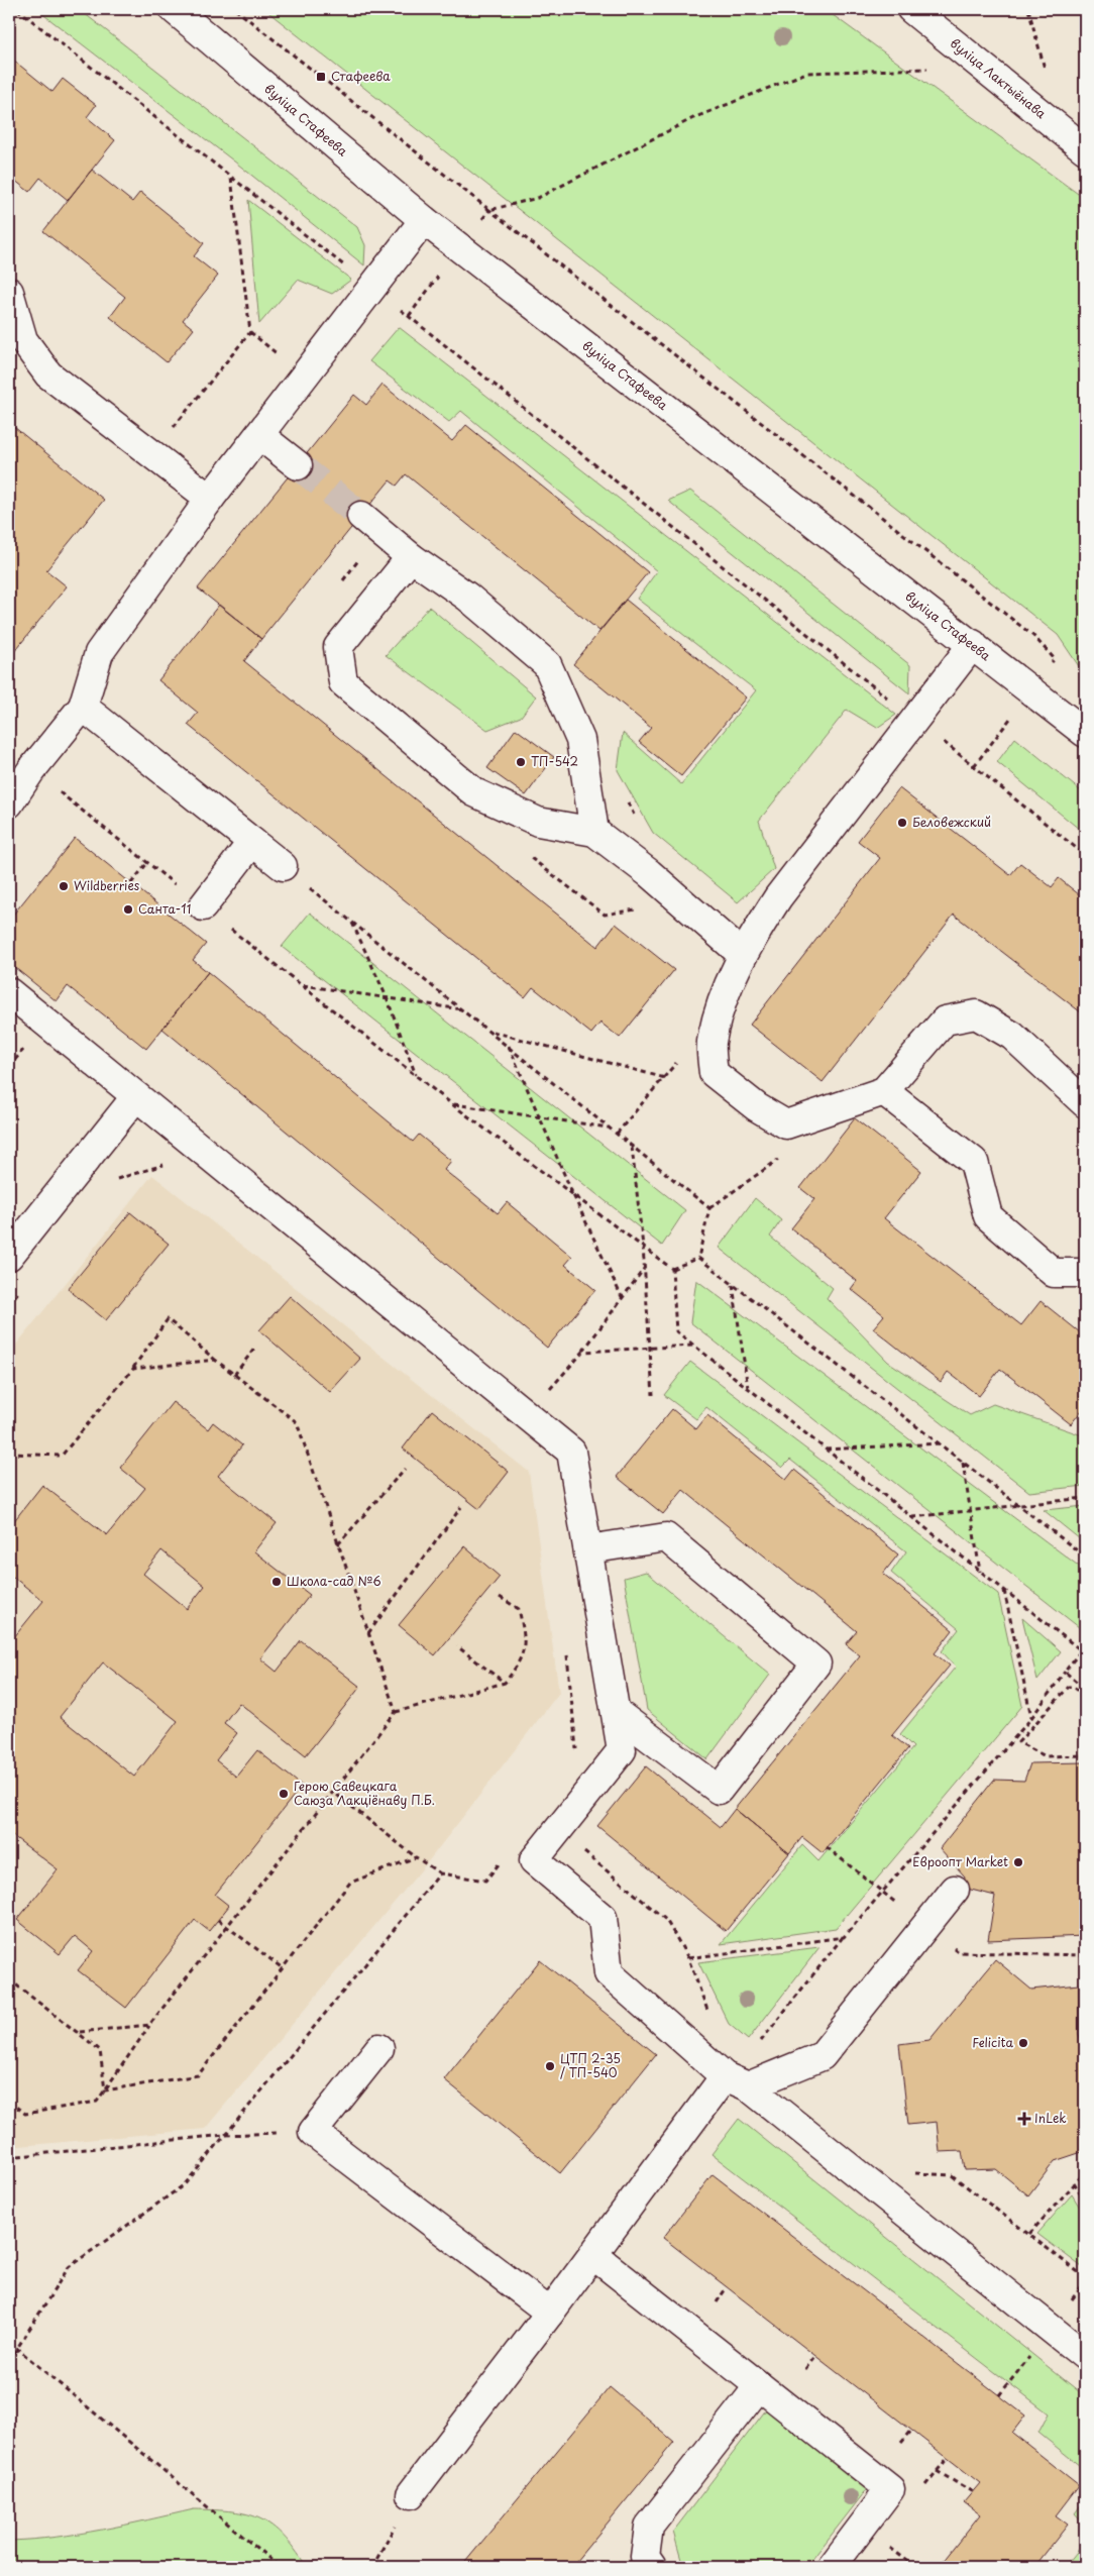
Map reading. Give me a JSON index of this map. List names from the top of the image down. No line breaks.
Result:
{"streets":{"street":["вуліца Лактыёнава","вуліца Стафеева"]},"places":{"transit":["Стафеева"],"other":["ТП-542","Беловежский","Wildberries","Санта-11","Школа-сад №6","Герою Савецкага Саюза Лакціёнаву П.Б.","Евроопт Market","Felicita","ЦТП 2-35 / ТП-540"],"health":["InLek"]}}
